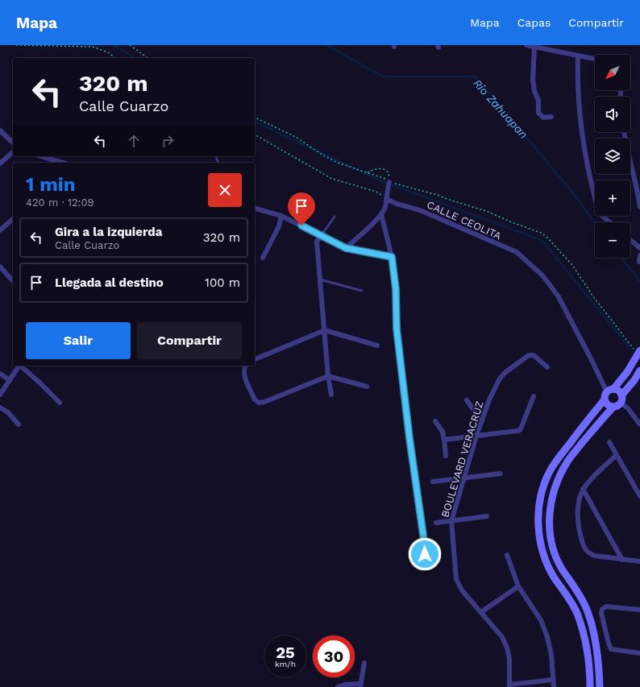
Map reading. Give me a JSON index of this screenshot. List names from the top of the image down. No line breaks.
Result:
{"streets":{"street":["CALLE CEOLITA","BOULEVARD VERACRUZ"]},"water":["Río Zahuapan"],"north":"bottom left","page":{"header":"Mapa","nav":["Mapa","Capas","Compartir"],"map_buttons":["+","−"],"turn":["320 m","Calle Cuarzo"],"heading":["1 min","420 m · 12:09"],"list":[{"name":"Gira a la izquierda","note":"Calle Cuarzo","value":"320 m"},{"name":"Llegada al destino","value":"100 m"}],"buttons":["Salir","Compartir"],"speed":"25 km/h","limit":"30"}}
